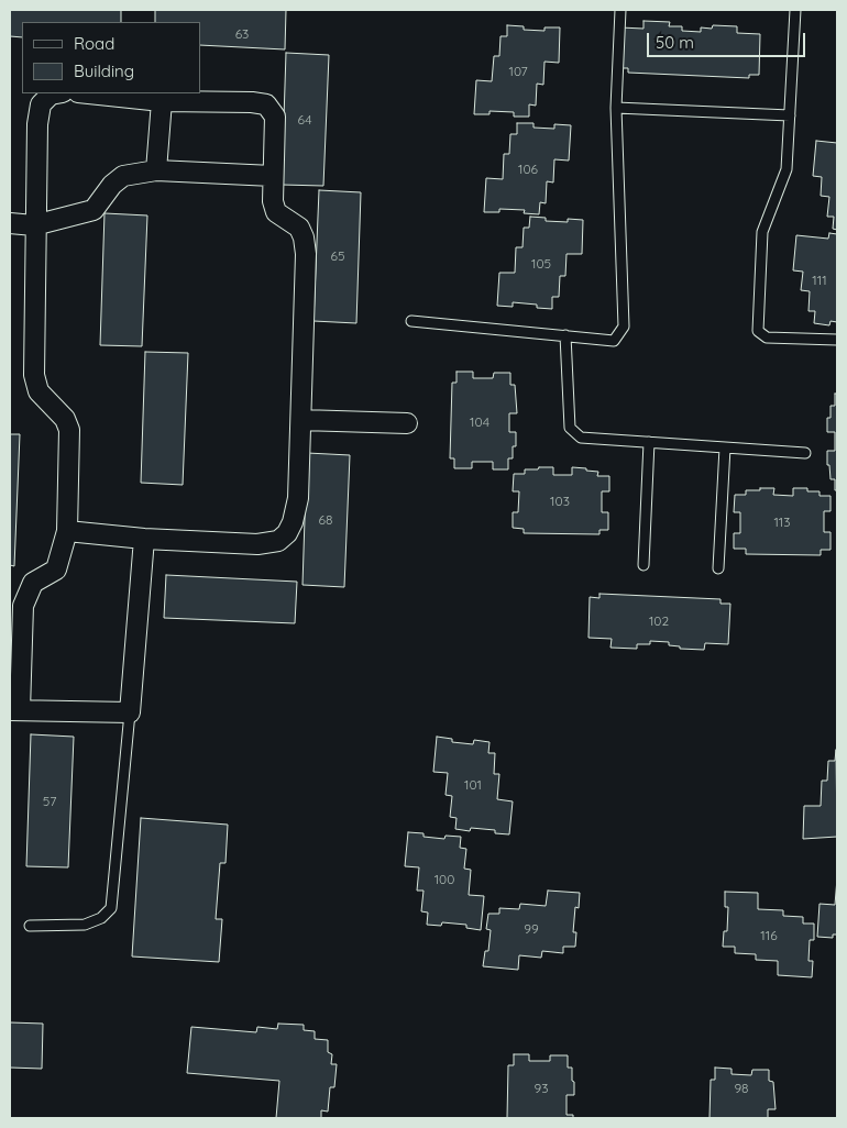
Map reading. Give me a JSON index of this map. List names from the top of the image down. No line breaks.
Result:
{"house_numbers":["63","107","64","106","65","105","111","104","103","68","113","102","101","57","100","99","116","93","98"],"legend":["Road","Building"],"scale_bar":"50 m"}
